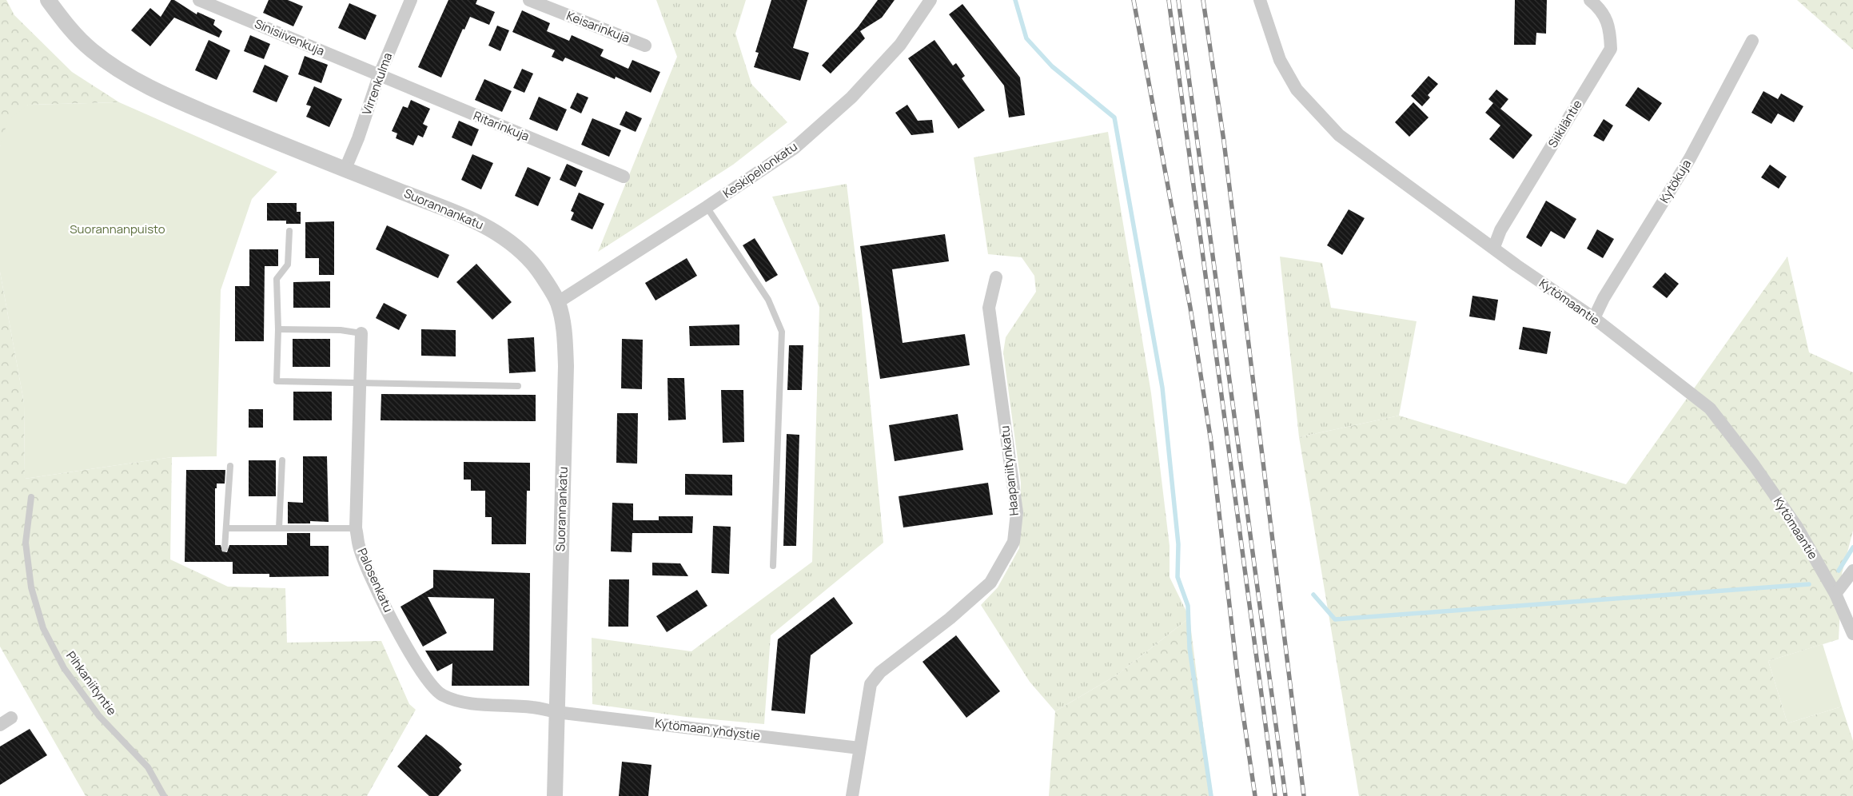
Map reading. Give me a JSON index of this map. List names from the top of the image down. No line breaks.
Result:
{"streets":{"street":["Keisarinkuja","Sinisiivenkuja","Virrenkulma","Siikiläntie","Ritarinkuja","Keskipellonkatu","Kytökuja","Suorannankatu","Kytömaantie","Haapaniitynkatu","Palosenkatu","Kytömaan yhdystie"],"lane":["Pihkaniityntie"]},"crossings":[["Sinisiivenkuja","Virrenkulma"],["Sinisiivenkuja","Ritarinkuja"],["Virrenkulma","Ritarinkuja"],["Virrenkulma","Suorannankatu"],["Siikiläntie","Kytömaantie"],["Keskipellonkatu","Suorannankatu"],["Kytökuja","Kytömaantie"],["Suorannankatu","Palosenkatu"],["Suorannankatu","Kytömaan yhdystie"],["Haapaniitynkatu","Kytömaan yhdystie"],["Palosenkatu","Kytömaan yhdystie"]],"parks":["Suorannanpuisto"]}
